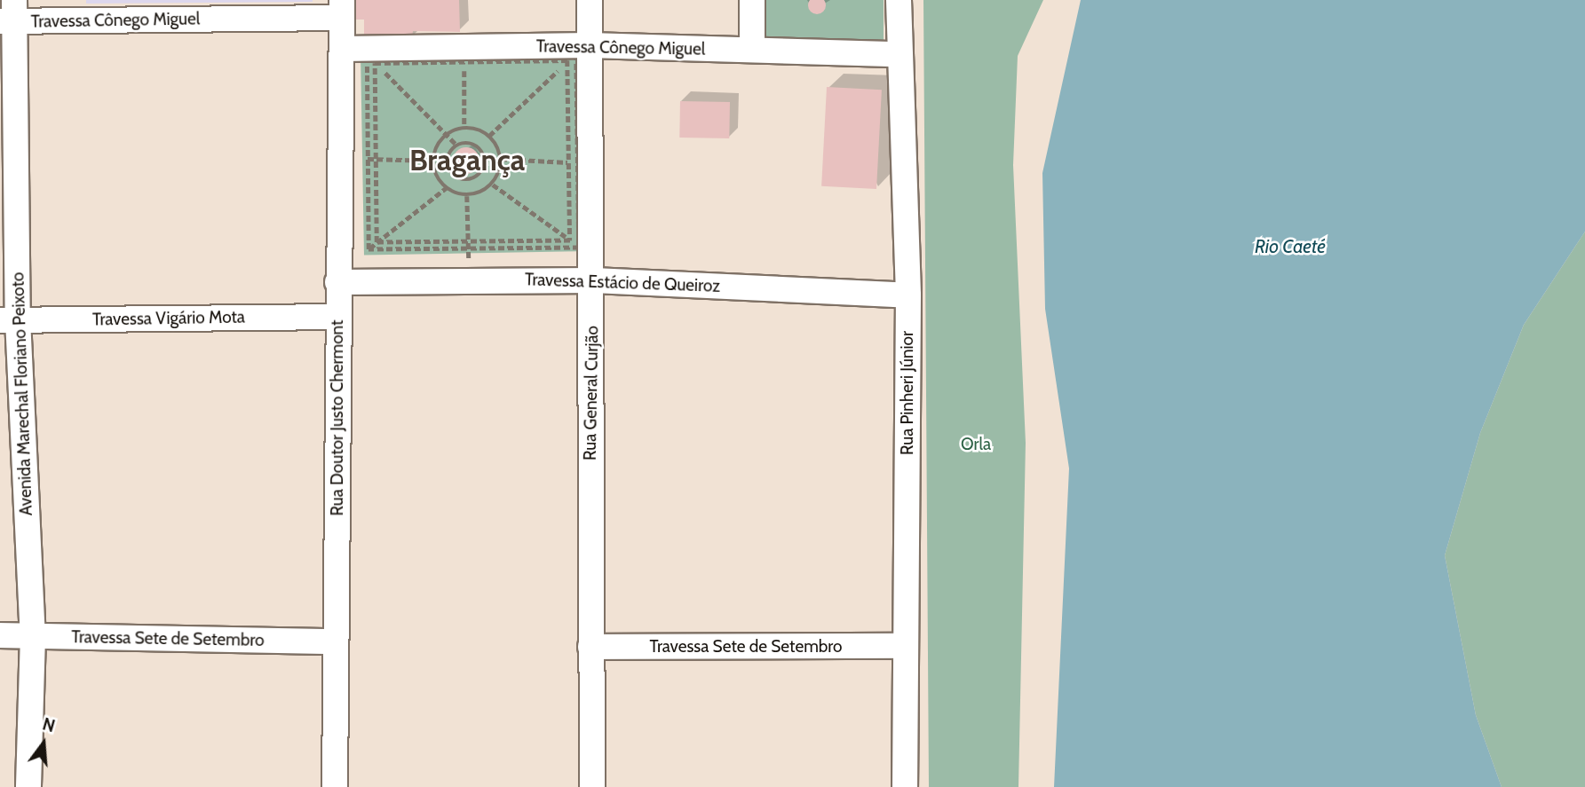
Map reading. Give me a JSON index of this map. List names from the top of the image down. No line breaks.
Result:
{"streets":{"street":["Travessa Cônego Miguel","Travessa Estácio de Queiroz","Travessa Vigário Mota","Rua General Curjão","Rua Pinheri Júnior","Avenida Marechal Floriano Peixoto","Rua Doutor Justo Chermont","Travessa Sete de Setembro"]},"crossings":[["Travessa Cônego Miguel","Rua General Curjão"],["Travessa Cônego Miguel","Rua Pinheri Júnior"],["Travessa Cônego Miguel","Avenida Marechal Floriano Peixoto"],["Travessa Cônego Miguel","Rua Doutor Justo Chermont"],["Travessa Estácio de Queiroz","Rua General Curjão"],["Travessa Estácio de Queiroz","Rua Pinheri Júnior"],["Travessa Estácio de Queiroz","Rua Doutor Justo Chermont"],["Travessa Vigário Mota","Avenida Marechal Floriano Peixoto"],["Travessa Vigário Mota","Rua Doutor Justo Chermont"],["Rua General Curjão","Travessa Sete de Setembro"],["Rua Pinheri Júnior","Travessa Sete de Setembro"],["Avenida Marechal Floriano Peixoto","Travessa Sete de Setembro"],["Rua Doutor Justo Chermont","Travessa Sete de Setembro"]],"districts":["Bragança"],"water":["Rio Caeté"],"parks":["Orla"],"north":"top"}
